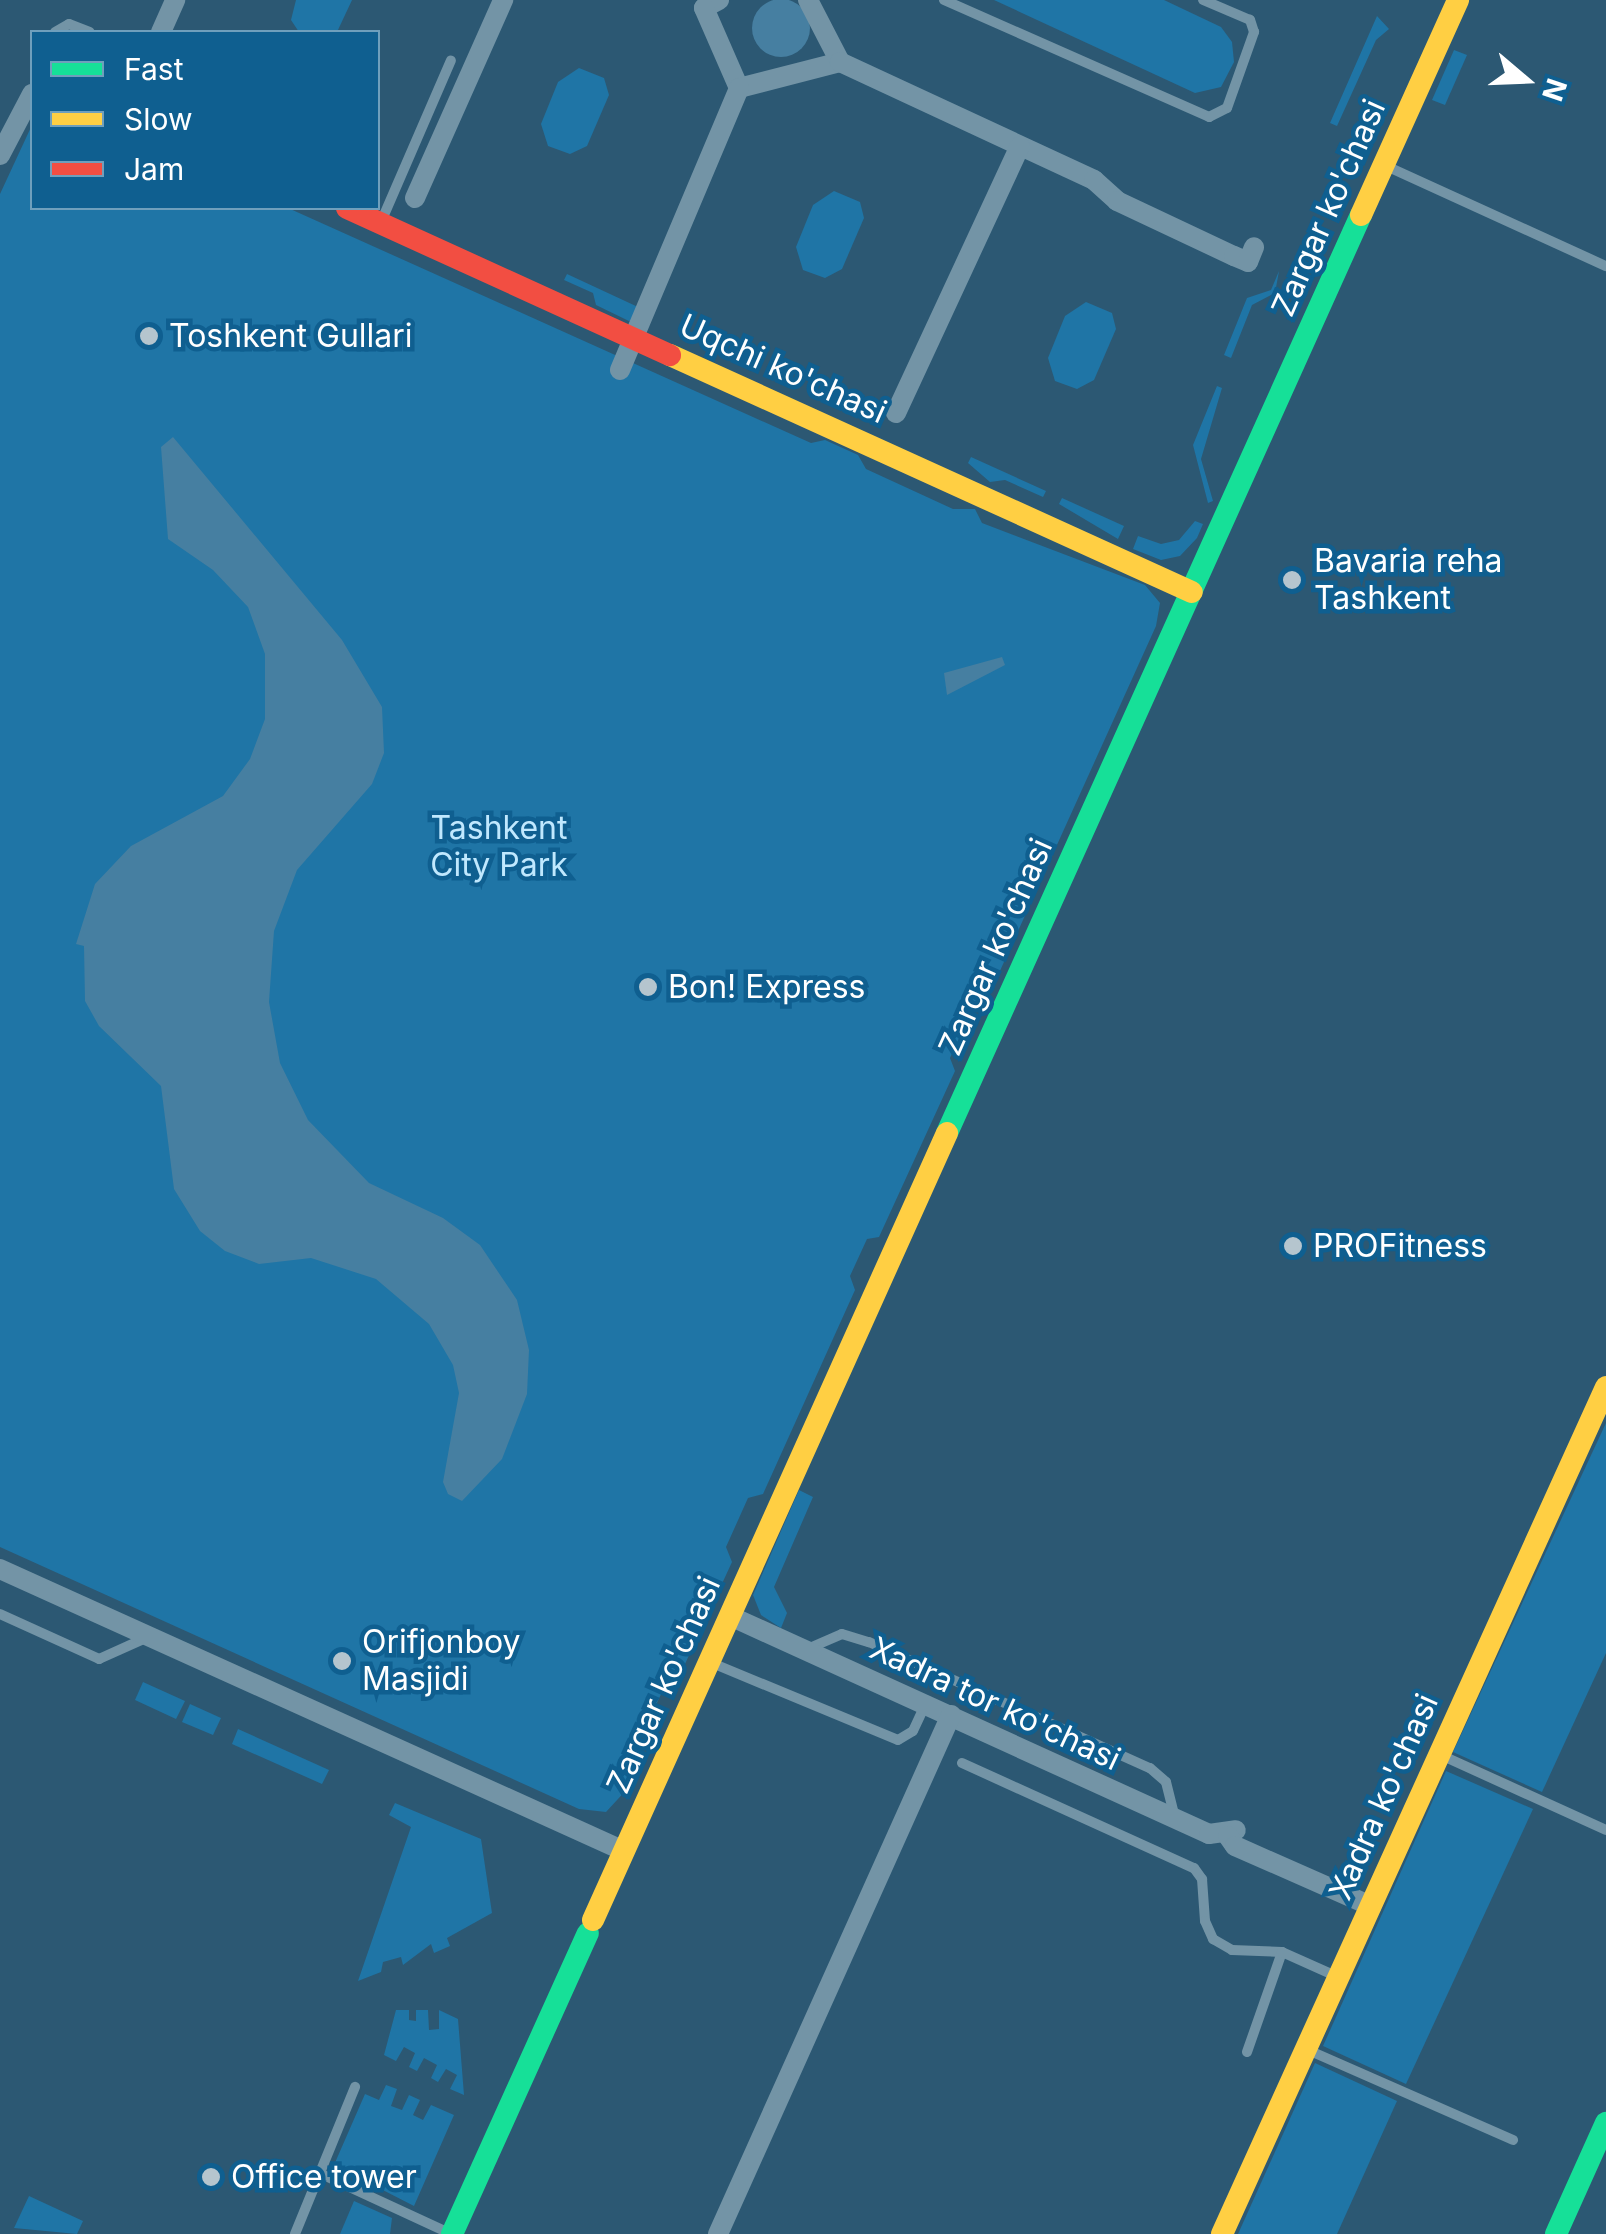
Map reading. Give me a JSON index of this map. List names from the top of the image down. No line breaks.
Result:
{"streets":{"street":["Zargar ko'chasi","Uqchi ko'chasi","Xadra tor ko'chasi","Xadra ko'chasi"]},"crossings":[["Zargar ko'chasi","Uqchi ko'chasi"],["Zargar ko'chasi","Xadra tor ko'chasi"],["Xadra tor ko'chasi","Xadra ko'chasi"]],"parks":["Tashkent City Park"],"places":["Toshkent Gullari","Bavaria reha Tashkent","Bon! Express","PROFitness","Orifjonboy Masjidi","Office tower"],"legend":["Fast","Slow","Jam"],"north":"right"}
